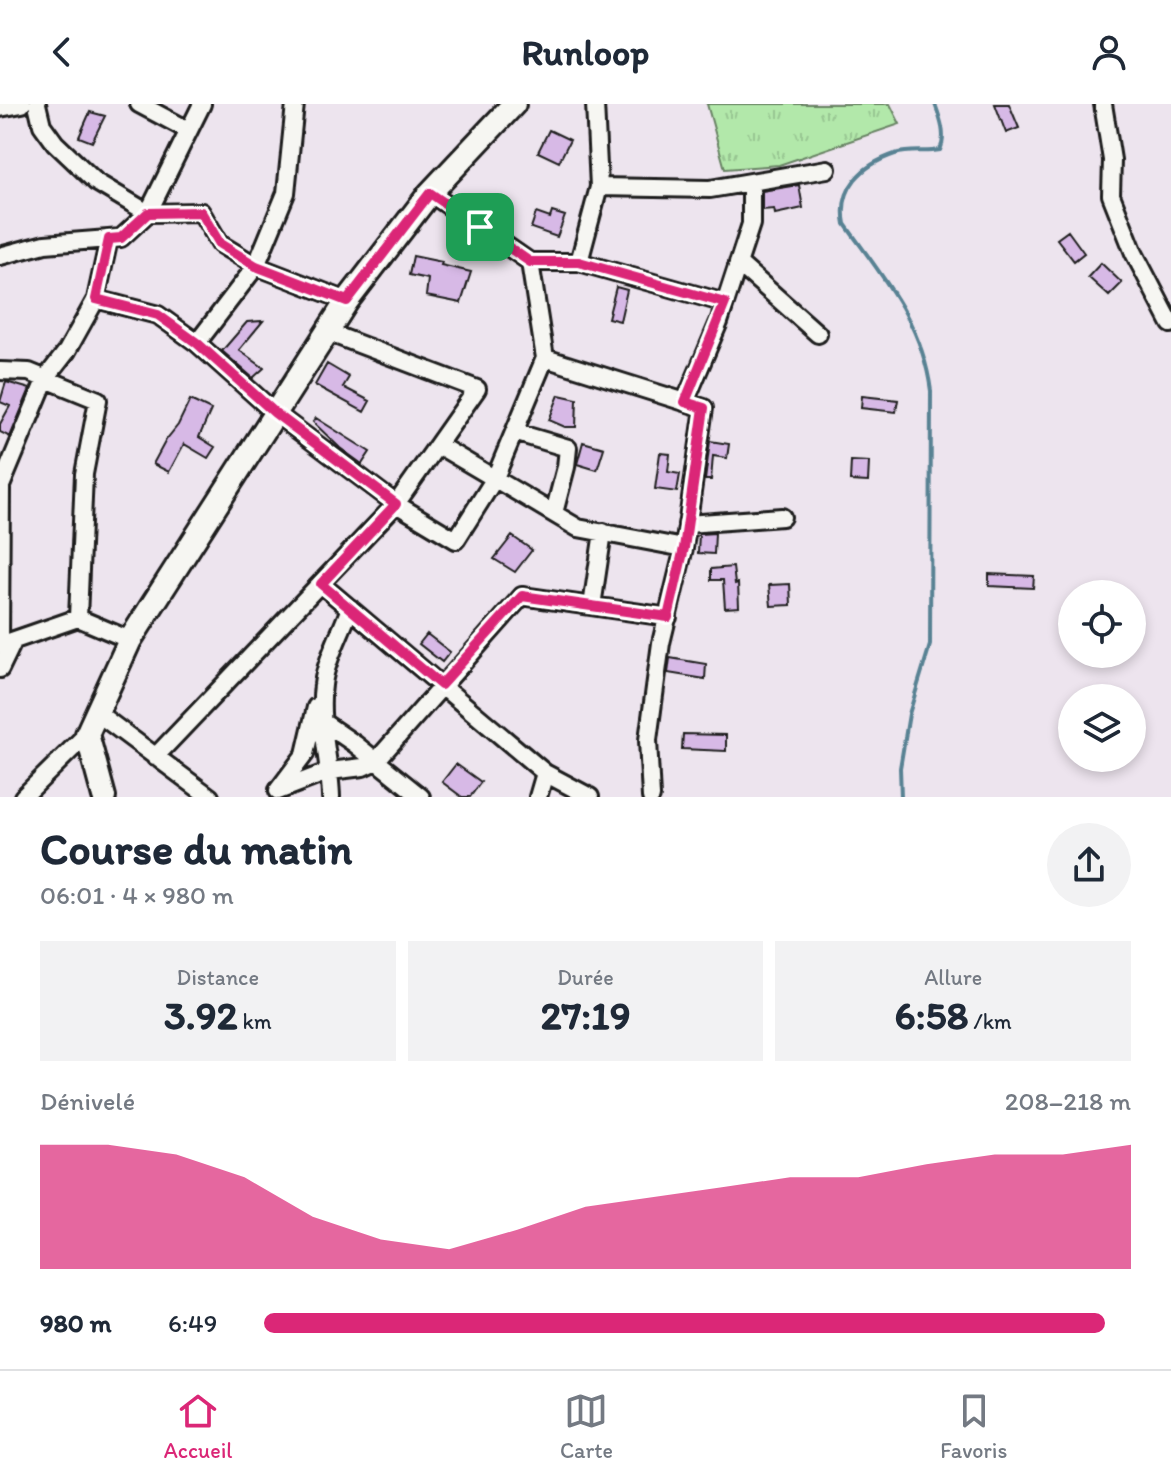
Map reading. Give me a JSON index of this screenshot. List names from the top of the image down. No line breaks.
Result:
{"page":{"header":"Runloop","heading":["Course du matin","06:01 · 4 × 980 m"],"stats":[["Distance","3.92 km"],["Durée","27:19"],["Allure","6:58 /km"]],"chart":["Dénivelé","208–218 m"],"list":[{"name":"980 m","note":"6:49"}],"tabs":["Accueil","Carte","Favoris"]}}
